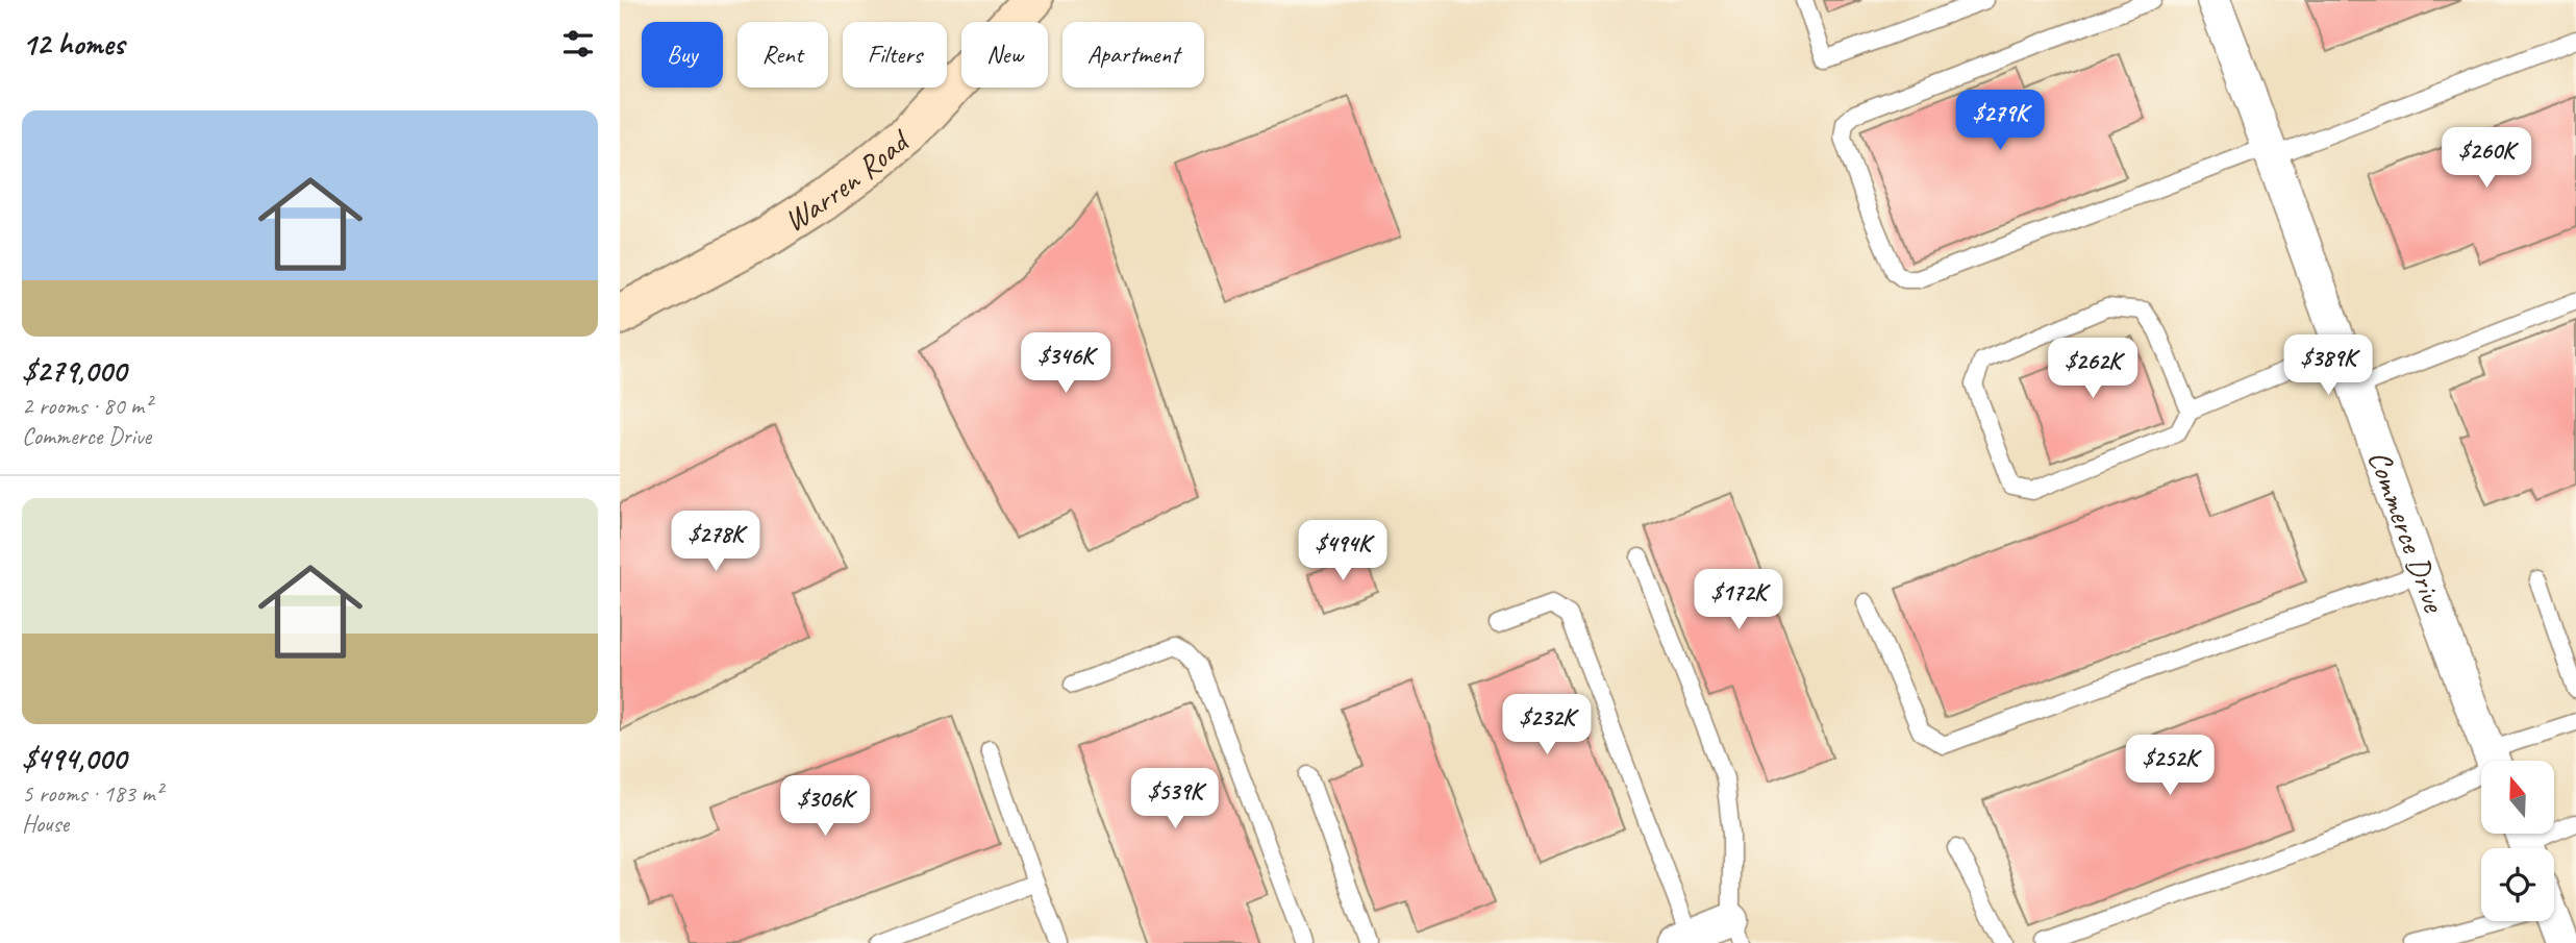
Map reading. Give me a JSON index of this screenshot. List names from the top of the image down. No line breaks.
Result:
{"streets":{"main road":["Warren Road"],"street":["Commerce Drive"]},"north":"top","page":{"heading":"12 homes","chip":["Buy","Rent","Filters","New","Apartment"],"list":[{"name":"$279,000","note":"2 rooms · 80 m² · Commerce Drive"},{"name":"$494,000","note":"5 rooms · 183 m² · House"}],"price":["$279K","$260K","$346K","$389K","$262K","$278K","$494K","$172K","$232K","$252K","$539K","$306K"]}}
